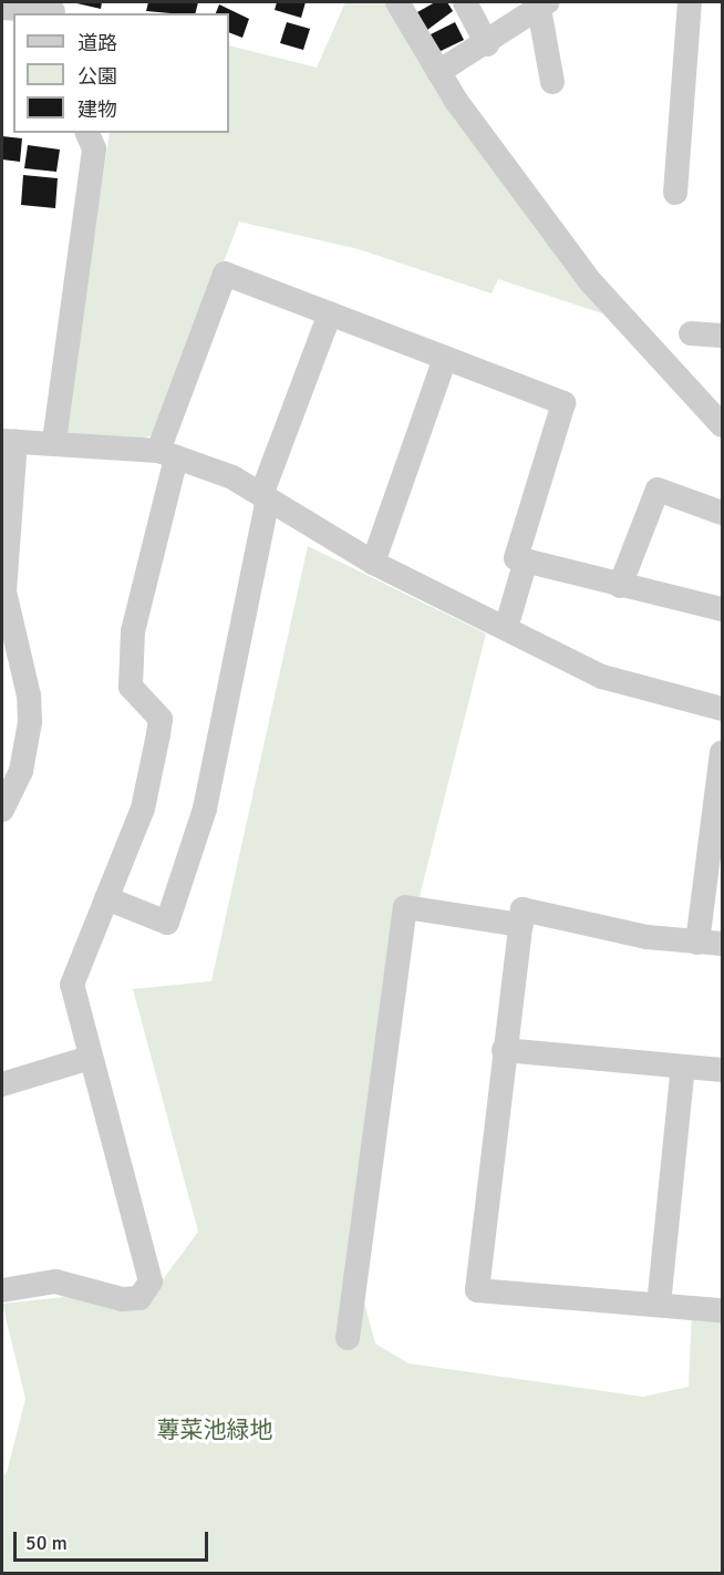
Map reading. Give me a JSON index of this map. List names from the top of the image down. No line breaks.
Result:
{"parks":["蓴菜池緑地"],"legend":["道路","公園","建物"],"scale_bar":"50 m"}
